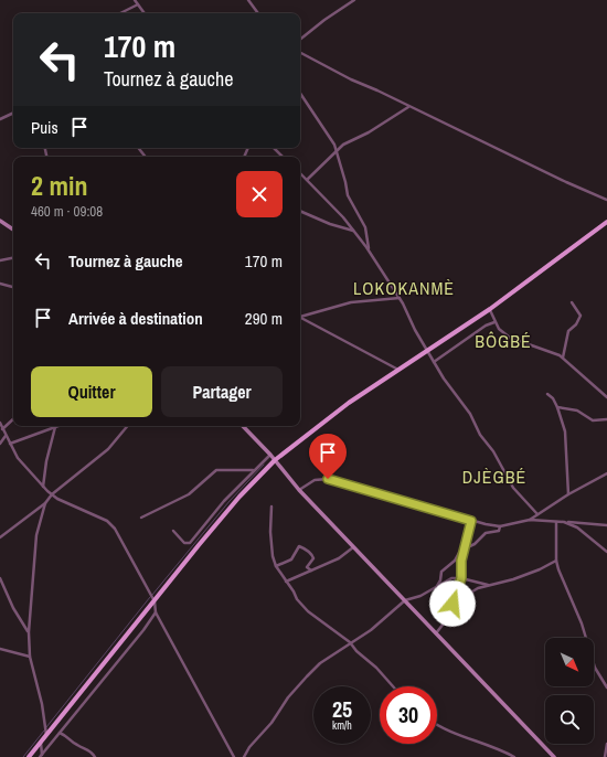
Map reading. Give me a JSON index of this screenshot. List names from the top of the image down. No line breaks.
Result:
{"districts":["LOKOKANMÈ","BÔGBÉ","DJÈGBÉ"],"north":"bottom right","page":{"turn":["170 m","Tournez à gauche"],"then":"Puis","heading":["2 min","460 m · 09:08"],"list":[{"name":"Tournez à gauche","value":"170 m"},{"name":"Arrivée à destination","value":"290 m"}],"buttons":["Quitter","Partager"],"speed":"25 km/h","limit":"30"}}
